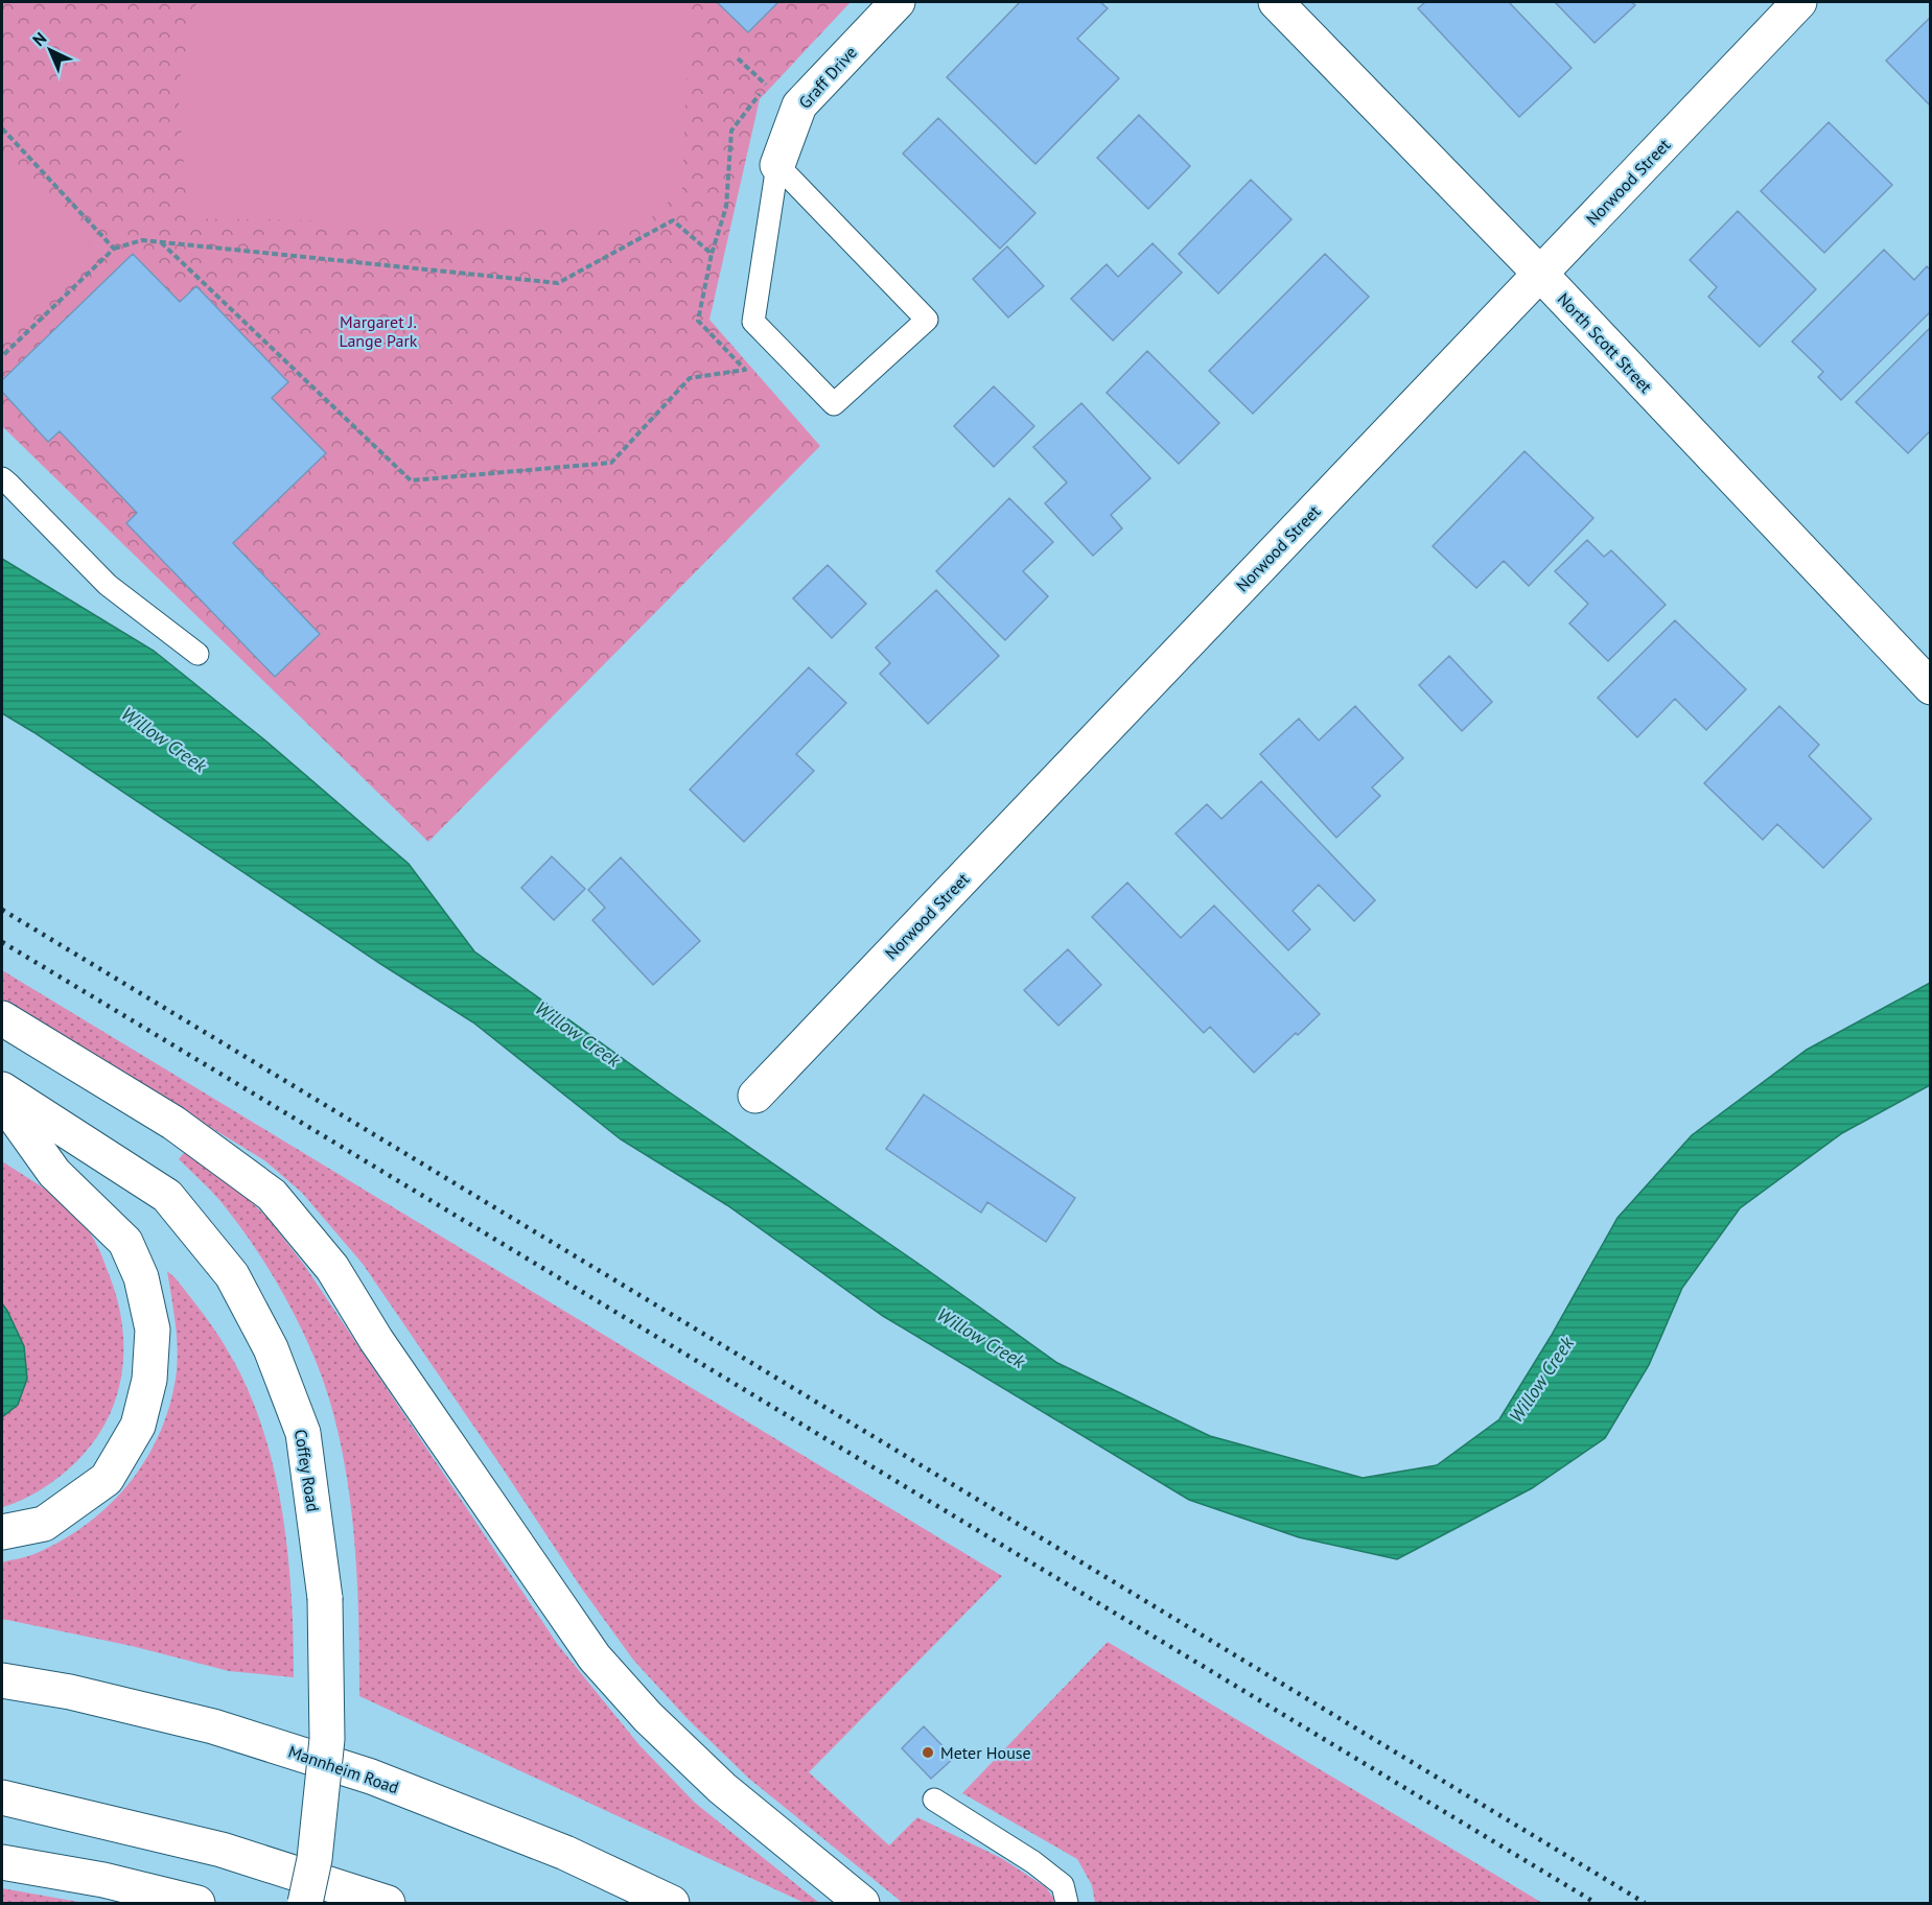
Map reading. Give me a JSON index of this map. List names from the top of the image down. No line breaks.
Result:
{"streets":{"street":["Graff Drive","Norwood Street","North Scott Street","Coffey Road","Mannheim Road"]},"crossings":[["Norwood Street","North Scott Street"]],"water":["Willow Creek"],"parks":["Margaret J. Lange Park"],"places":["Meter House"],"north":"top left"}
